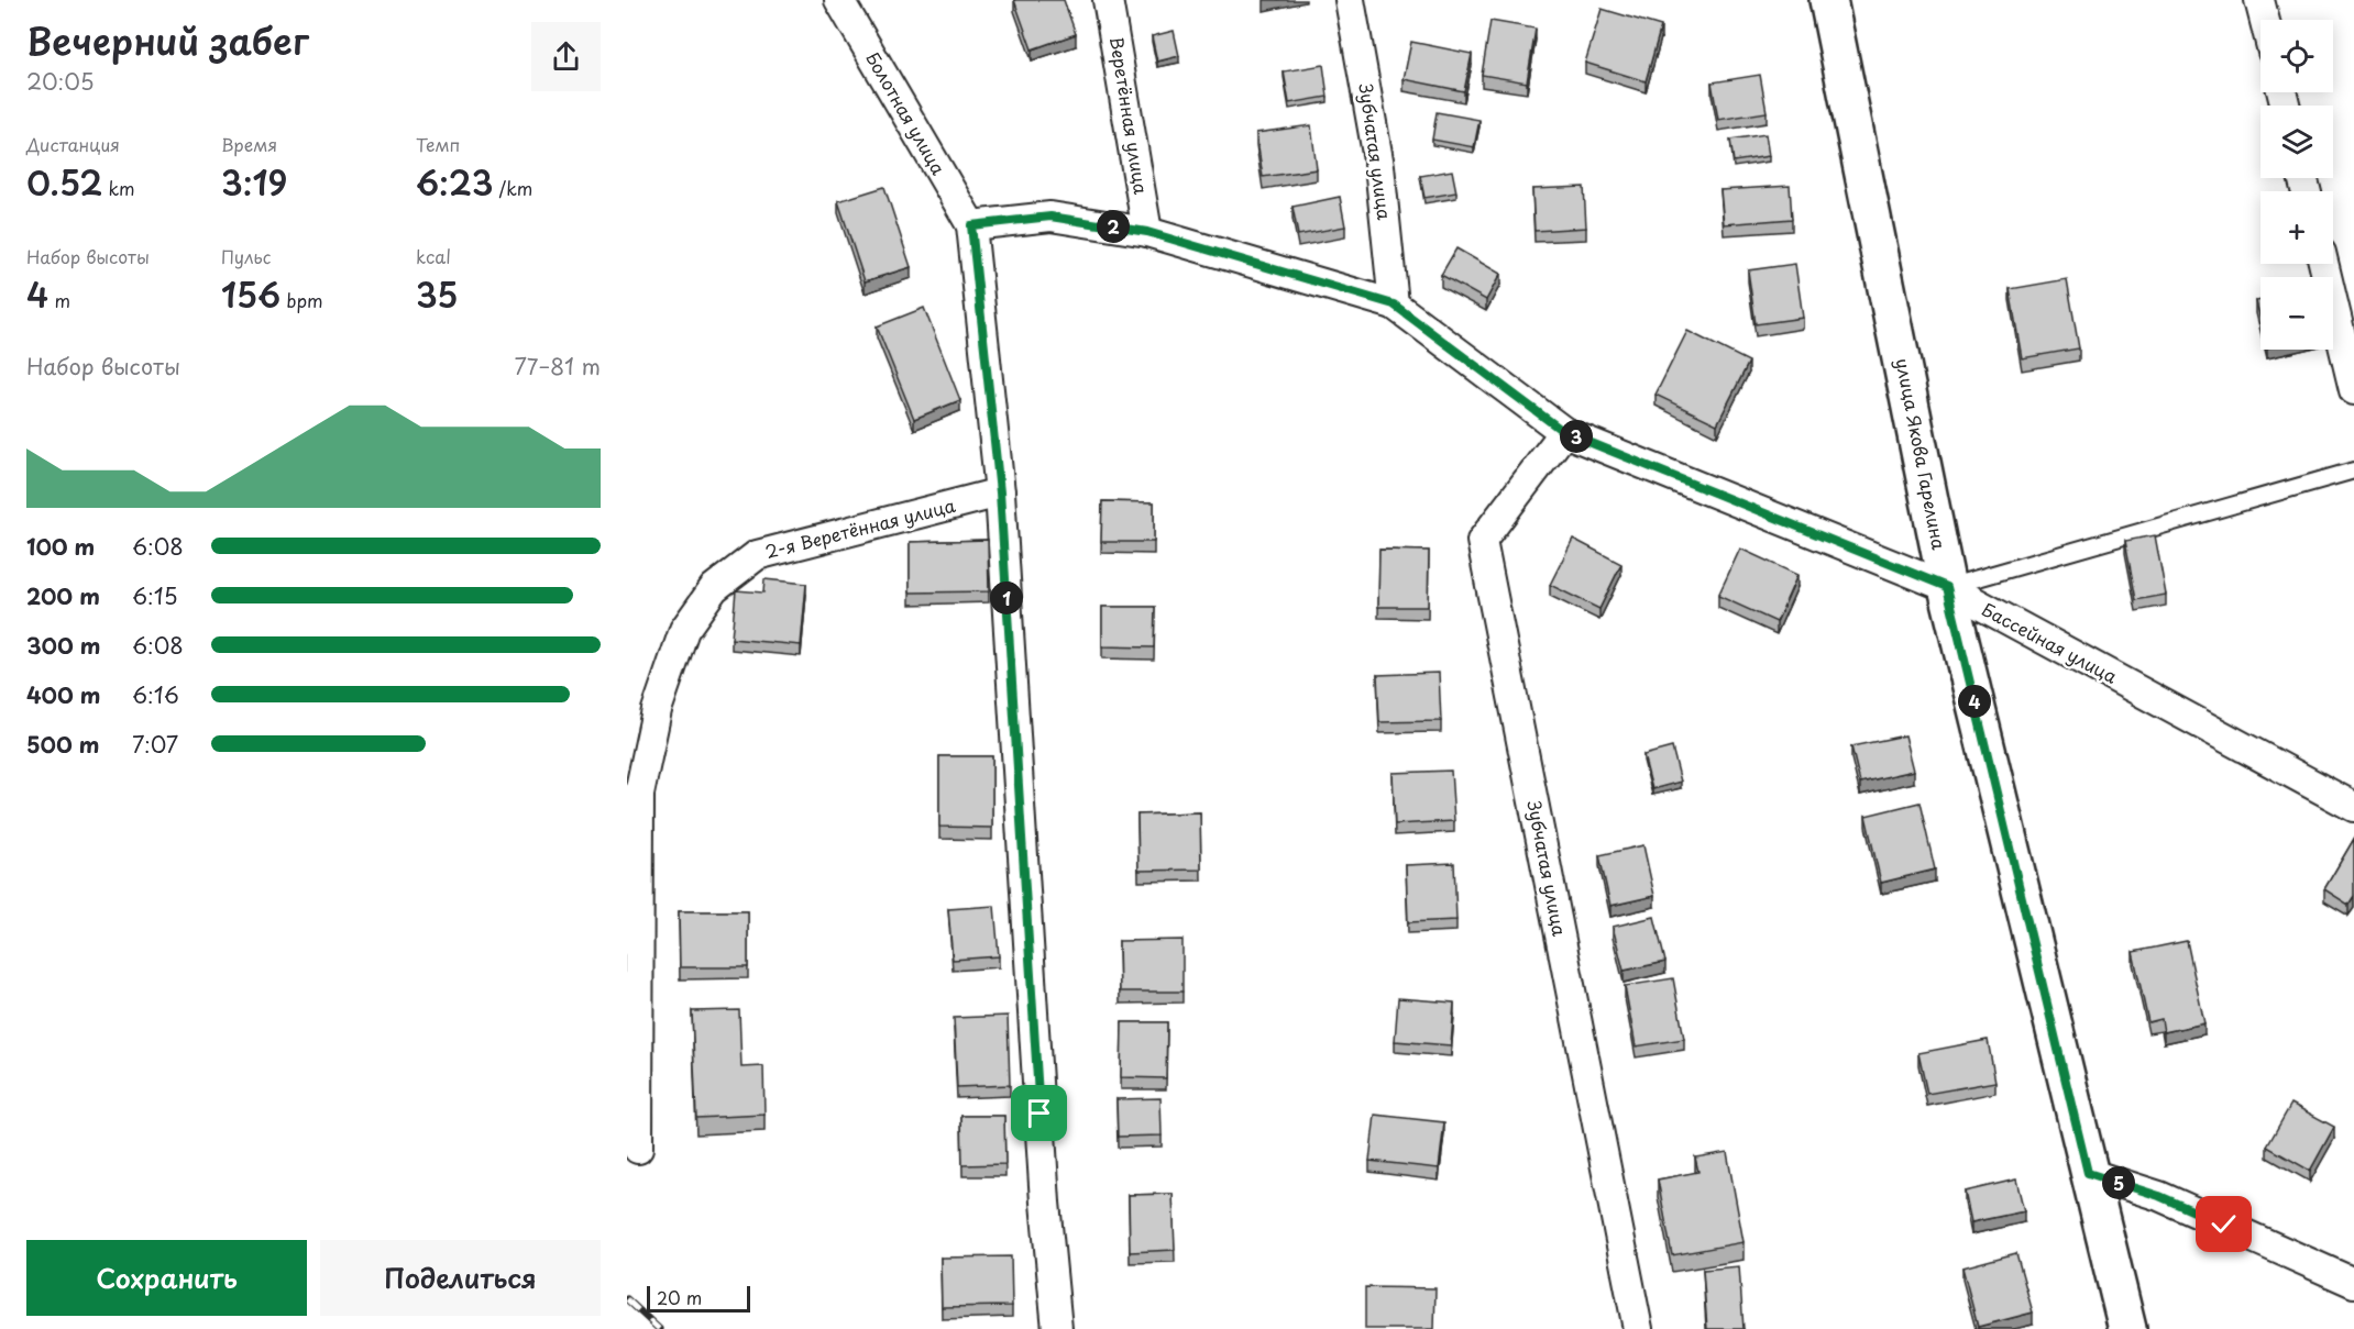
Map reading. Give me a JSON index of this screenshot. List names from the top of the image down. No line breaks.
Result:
{"streets":{"main road":["улица Якова Гарелина"],"street":["Болотная улица","Веретённая улица","Зубчатая улица","2-я Веретённая улица","Бассейная улица"]},"crossings":[["Болотная улица","Бассейная улица"],["Веретённая улица","Бассейная улица"],["Зубчатая улица","Бассейная улица"],["улица Якова Гарелина","Бассейная улица"]],"scale_bar":"20 m","page":{"heading":["Вечерний забег","20:05"],"map_buttons":["+","−"],"stats":[["Дистанция","0.52 km"],["Время","3:19"],["Темп","6:23 /km"],["Набор высоты","4 m"],["Пульс","156 bpm"],["kcal","35"]],"pins":["2","3","1","4","5"],"chart":["Набор высоты","77–81 m"],"list":[{"name":"100 m","note":"6:08"},{"name":"200 m","note":"6:15"},{"name":"300 m","note":"6:08"},{"name":"400 m","note":"6:16"},{"name":"500 m","note":"7:07"}],"buttons":["Сохранить","Поделиться"],"scale":"20 m"}}
